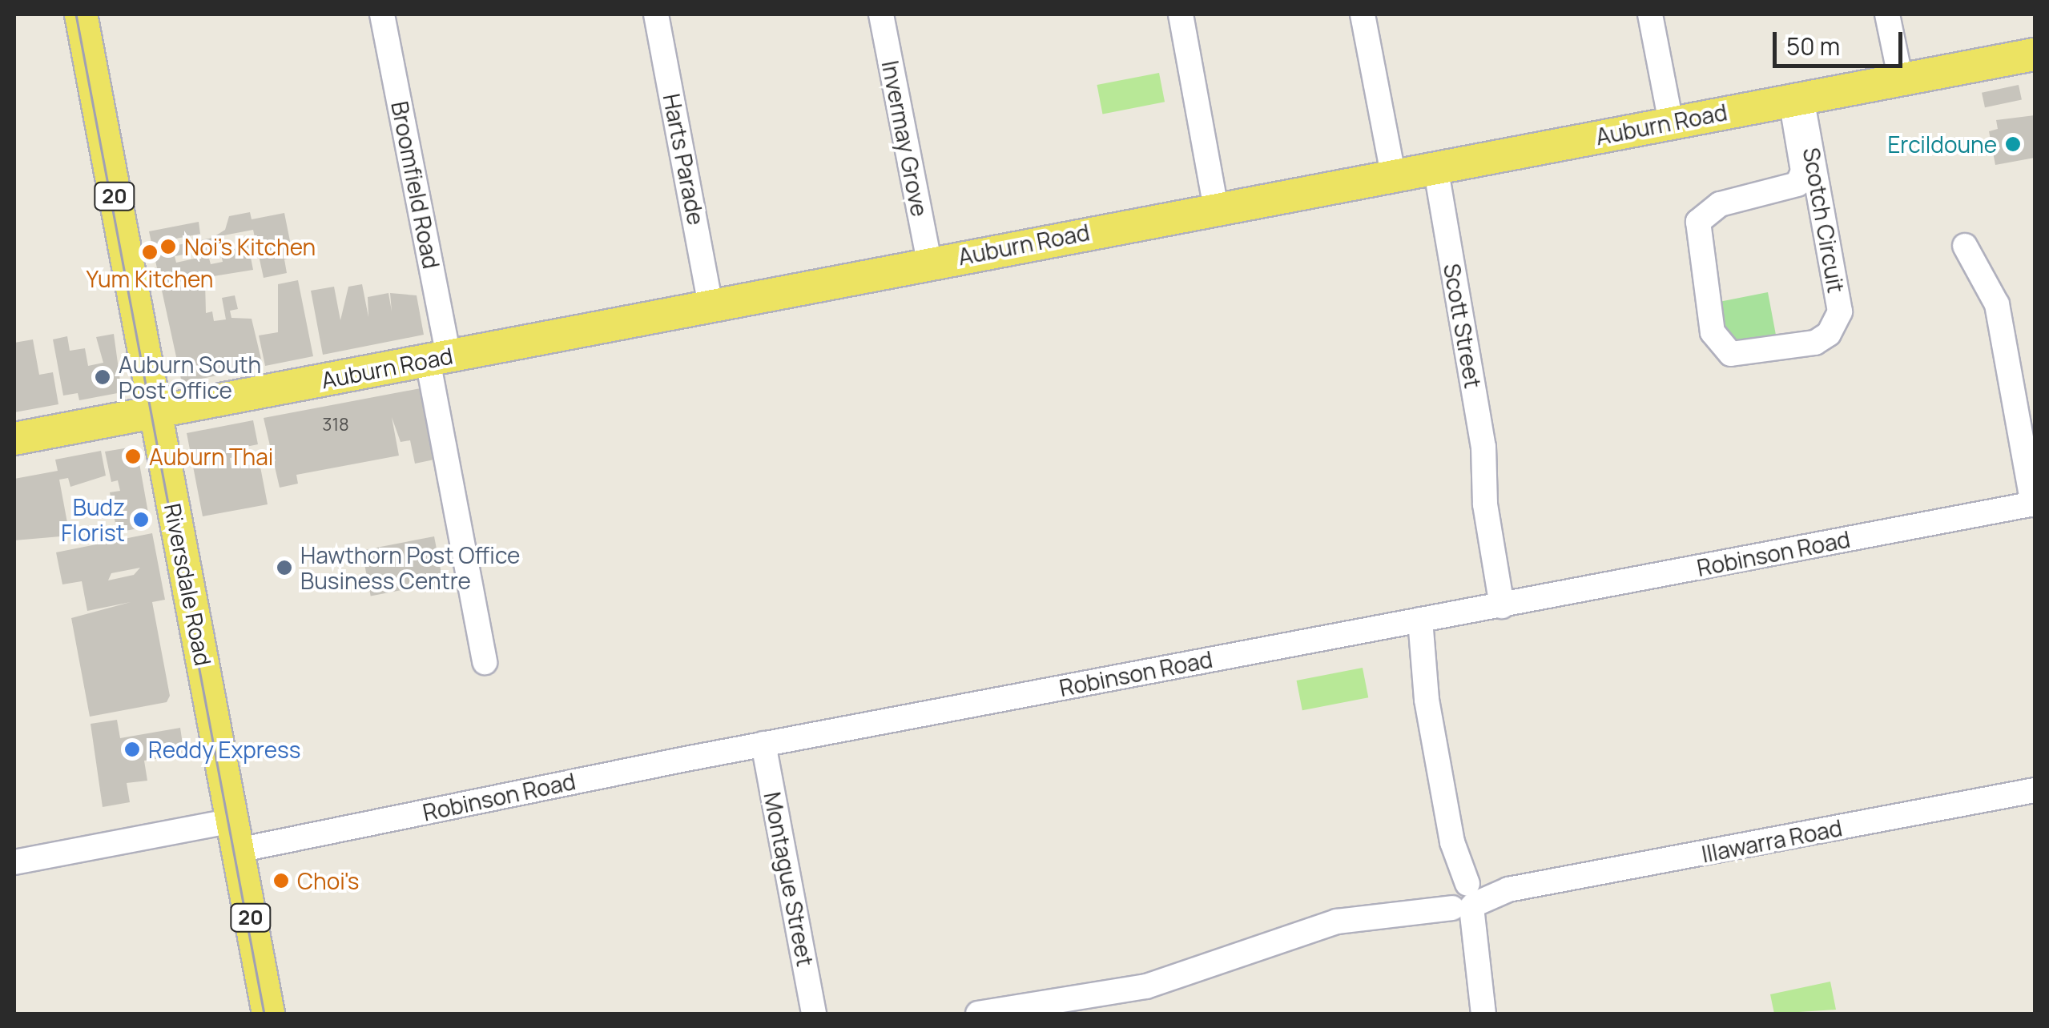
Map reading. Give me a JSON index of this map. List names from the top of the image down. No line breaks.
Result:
{"streets":{"main road":["Auburn Road","20","Riversdale Road"],"street":["Invermay Grove","Harts Parade","Broomfield Road","Scotch Circuit","Scott Street","Robinson Road","Illawarra Road","Montague Street"]},"crossings":[["Auburn Road","Invermay Grove"],["Auburn Road","Harts Parade"],["Auburn Road","Broomfield Road"],["Auburn Road","Scotch Circuit"],["Auburn Road","Scott Street"],["Auburn Road","Riversdale Road"],["Scott Street","Robinson Road"],["Robinson Road","Riversdale Road"],["Robinson Road","Montague Street"]],"places":["Ercildoune","Noi's Kitchen","Yum Kitchen","Auburn South Post Office","Auburn Thai","Budz Florist","Hawthorn Post Office Business Centre","Reddy Express","Choi's"],"house_numbers":["318"],"scale_bar":"50 m"}
